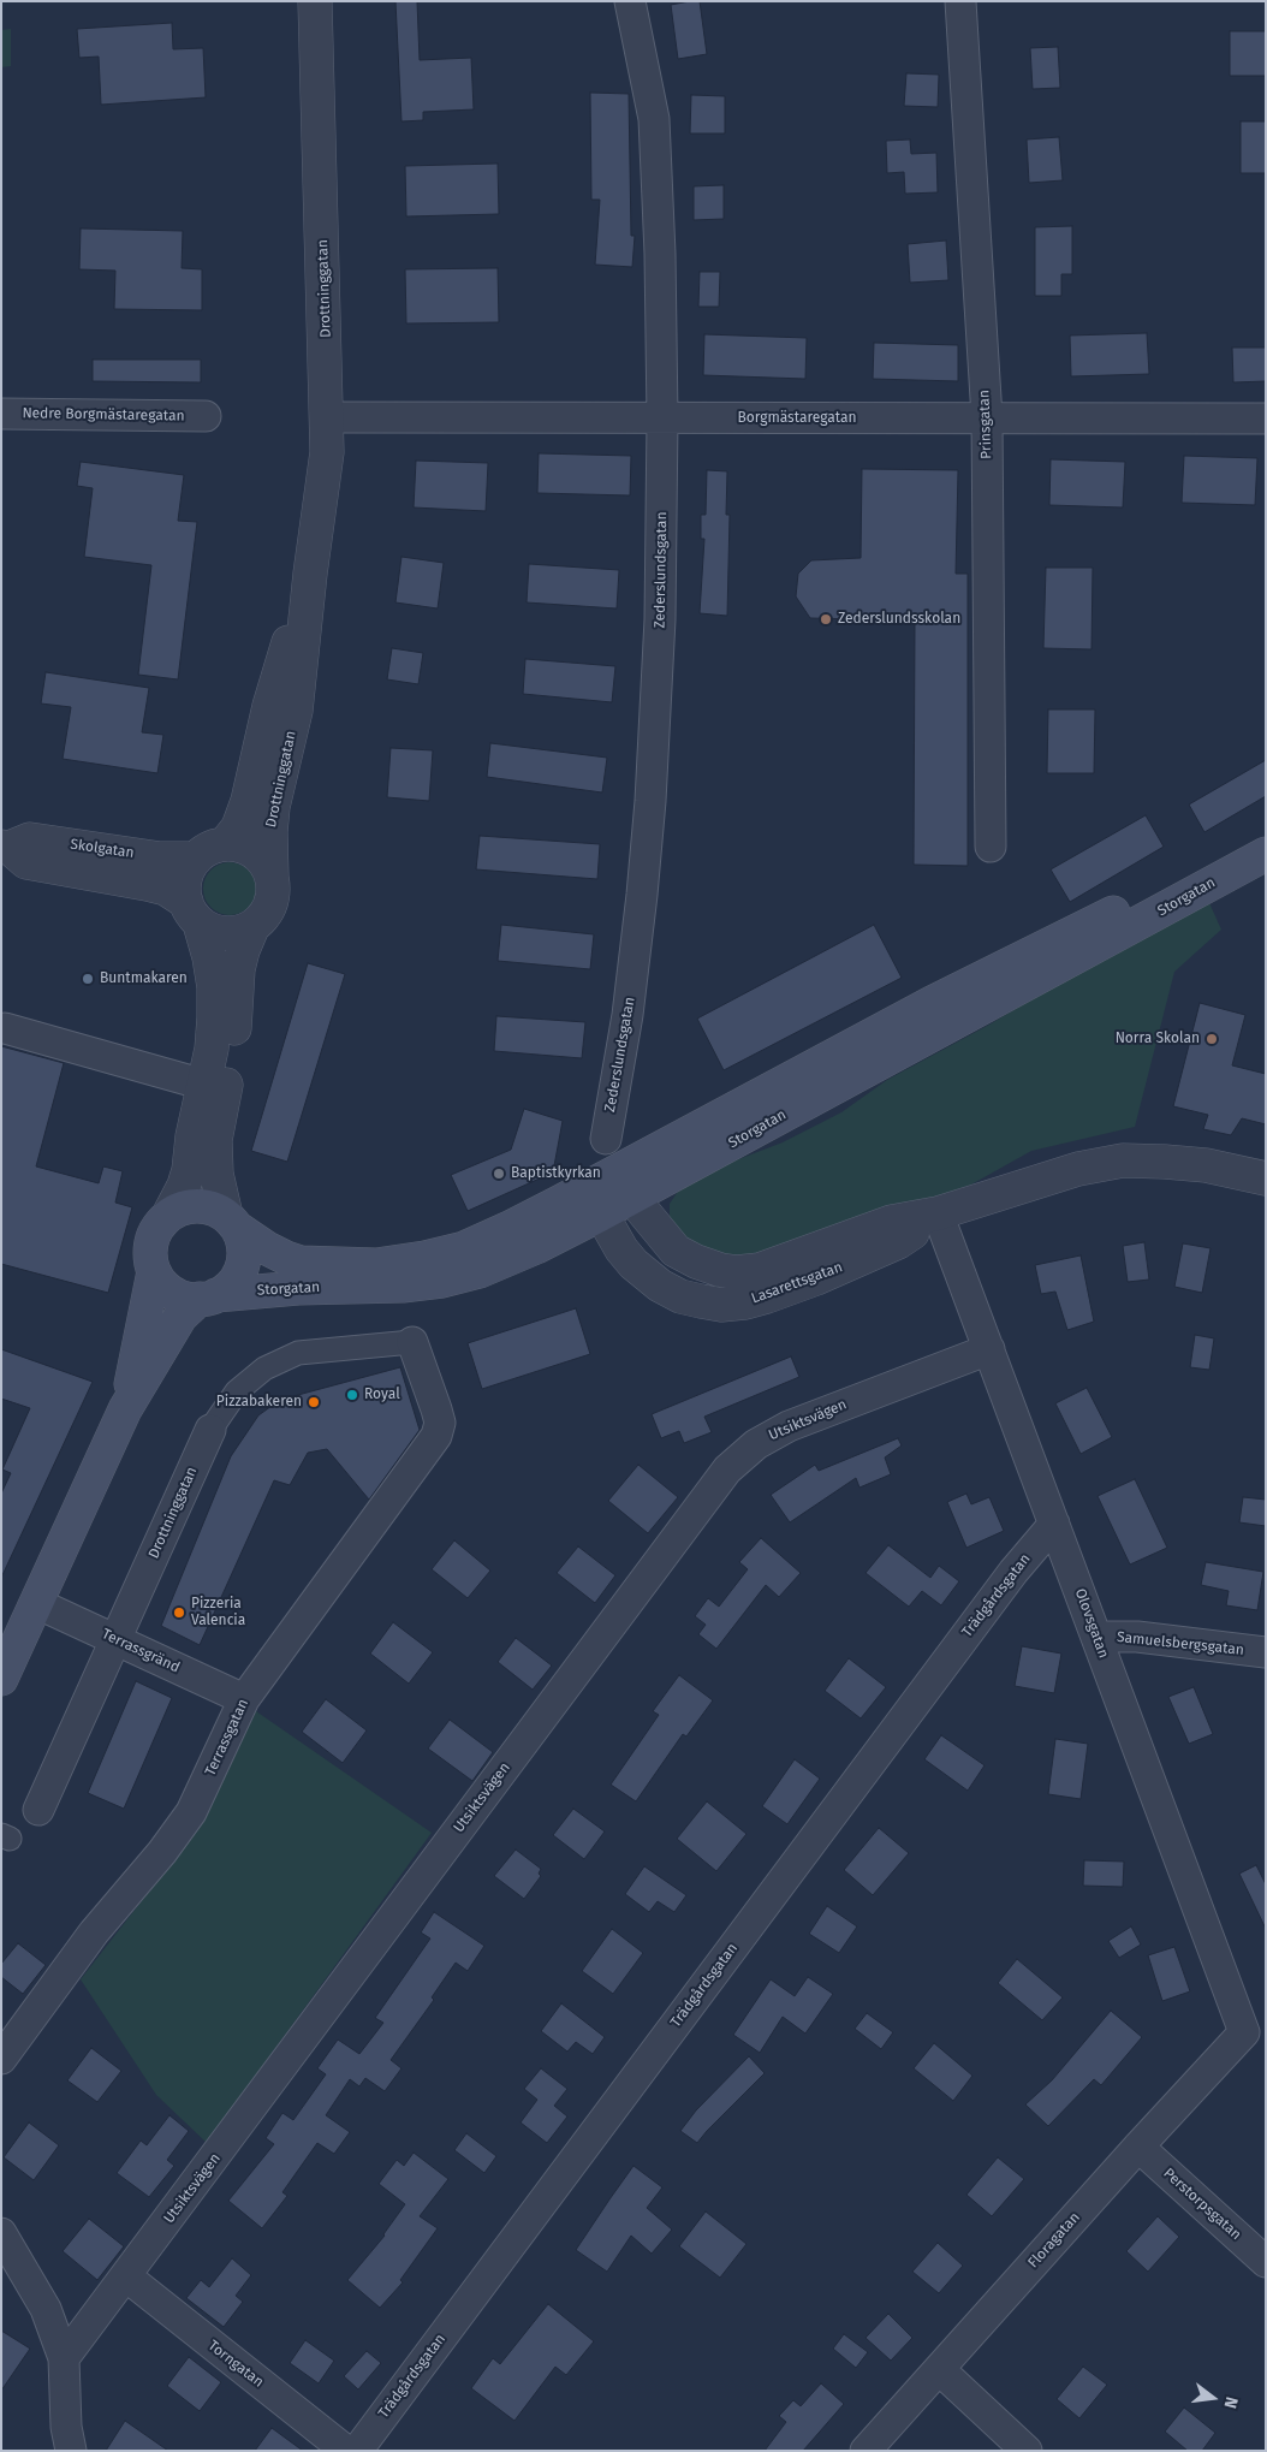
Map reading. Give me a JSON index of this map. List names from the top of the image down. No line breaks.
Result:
{"streets":{"main road":["Storgatan"],"street":["Drottninggatan","Nedre Borgmästaregatan","Borgmästaregatan","Prinsgatan","Zederslundsgatan","Skolgatan","Lasarettsgatan","Utsiktsvägen","Trädgårdsgatan","Olovsgatan","Samuelsbergsgatan","Terrassgränd","Terrassgatan","Perstorpsgatan","Floragatan","Torngatan"]},"crossings":[["Drottninggatan","Borgmästaregatan"],["Drottninggatan","Skolgatan"],["Drottninggatan","Terrassgränd"],["Drottninggatan","Terrassgatan"],["Borgmästaregatan","Prinsgatan"],["Borgmästaregatan","Zederslundsgatan"],["Storgatan","Lasarettsgatan"],["Lasarettsgatan","Olovsgatan"],["Utsiktsvägen","Olovsgatan"],["Utsiktsvägen","Torngatan"],["Trädgårdsgatan","Olovsgatan"],["Olovsgatan","Samuelsbergsgatan"],["Olovsgatan","Floragatan"],["Terrassgränd","Terrassgatan"],["Perstorpsgatan","Floragatan"]],"places":["Zederslundsskolan","Buntmakaren","Norra Skolan","Baptistkyrkan","Royal","Pizzabakeren","Pizzeria Valencia"],"north":"right"}
